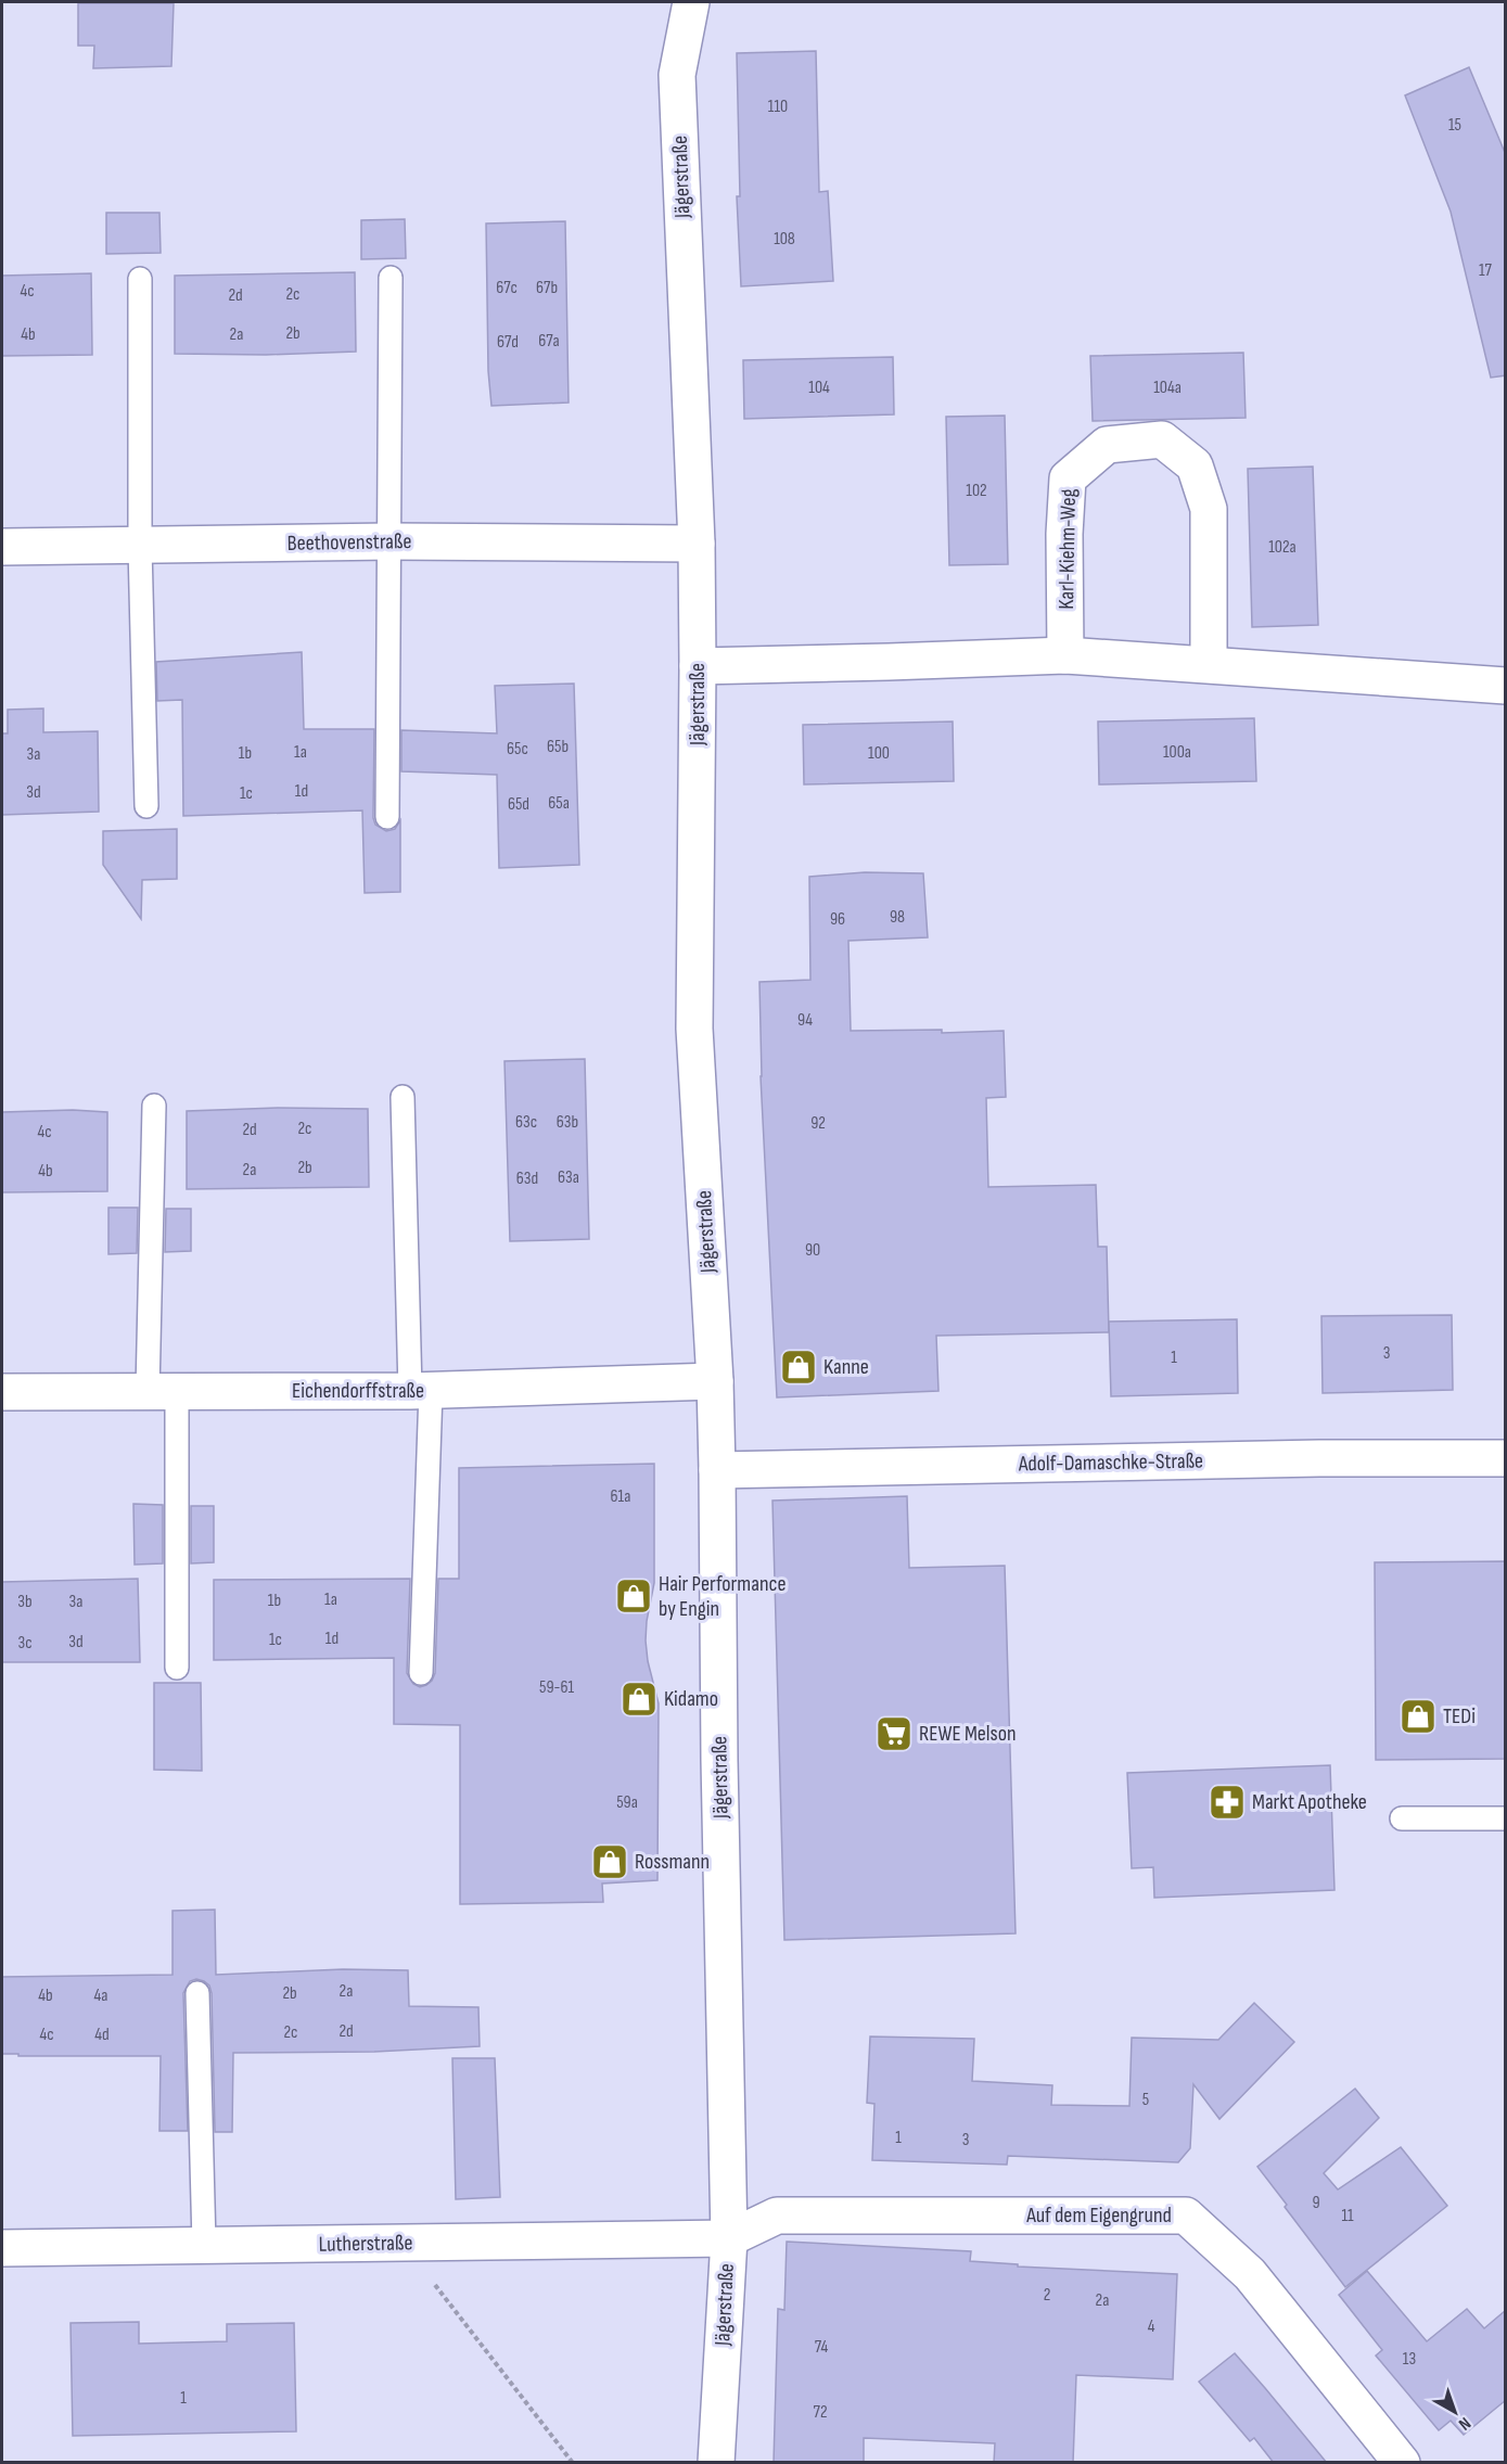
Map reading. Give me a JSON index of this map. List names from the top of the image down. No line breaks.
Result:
{"streets":{"street":["Jägerstraße","Beethovenstraße","Karl-Kiehm-Weg","Eichendorffstraße","Adolf-Damaschke-Straße","Auf dem Eigengrund","Lutherstraße"]},"crossings":[["Jägerstraße","Beethovenstraße"],["Jägerstraße","Eichendorffstraße"],["Jägerstraße","Adolf-Damaschke-Straße"],["Jägerstraße","Auf dem Eigengrund"],["Jägerstraße","Lutherstraße"],["Auf dem Eigengrund","Lutherstraße"]],"places":{"shop":["Kanne","Hair Performance by Engin","Kidamo","TEDi","Rossmann"],"supermarket":["REWE Melson"],"pharmacy":["Markt Apotheke"]},"house_numbers":["110","15","108","17","67c","67b","4c","2c","2d","2b","4b","2a","67a","67d","104","104a","102","102a","65b","65c","1a","100a","1b","100","3a","1d","3d","1c","65a","65d","98","96","94","63c","63b","92","2c","2d","4c","2b","2a","4b","63a","63d","90","3","1","61a","1a","1b","3b","3a","1d","1c","3d","3c","59-61","59a","2a","2b","4b","4a","2d","2c","4c","4d","5","1","3","9","11","2","2a","4","74","13","1","72"],"north":"bottom right"}
